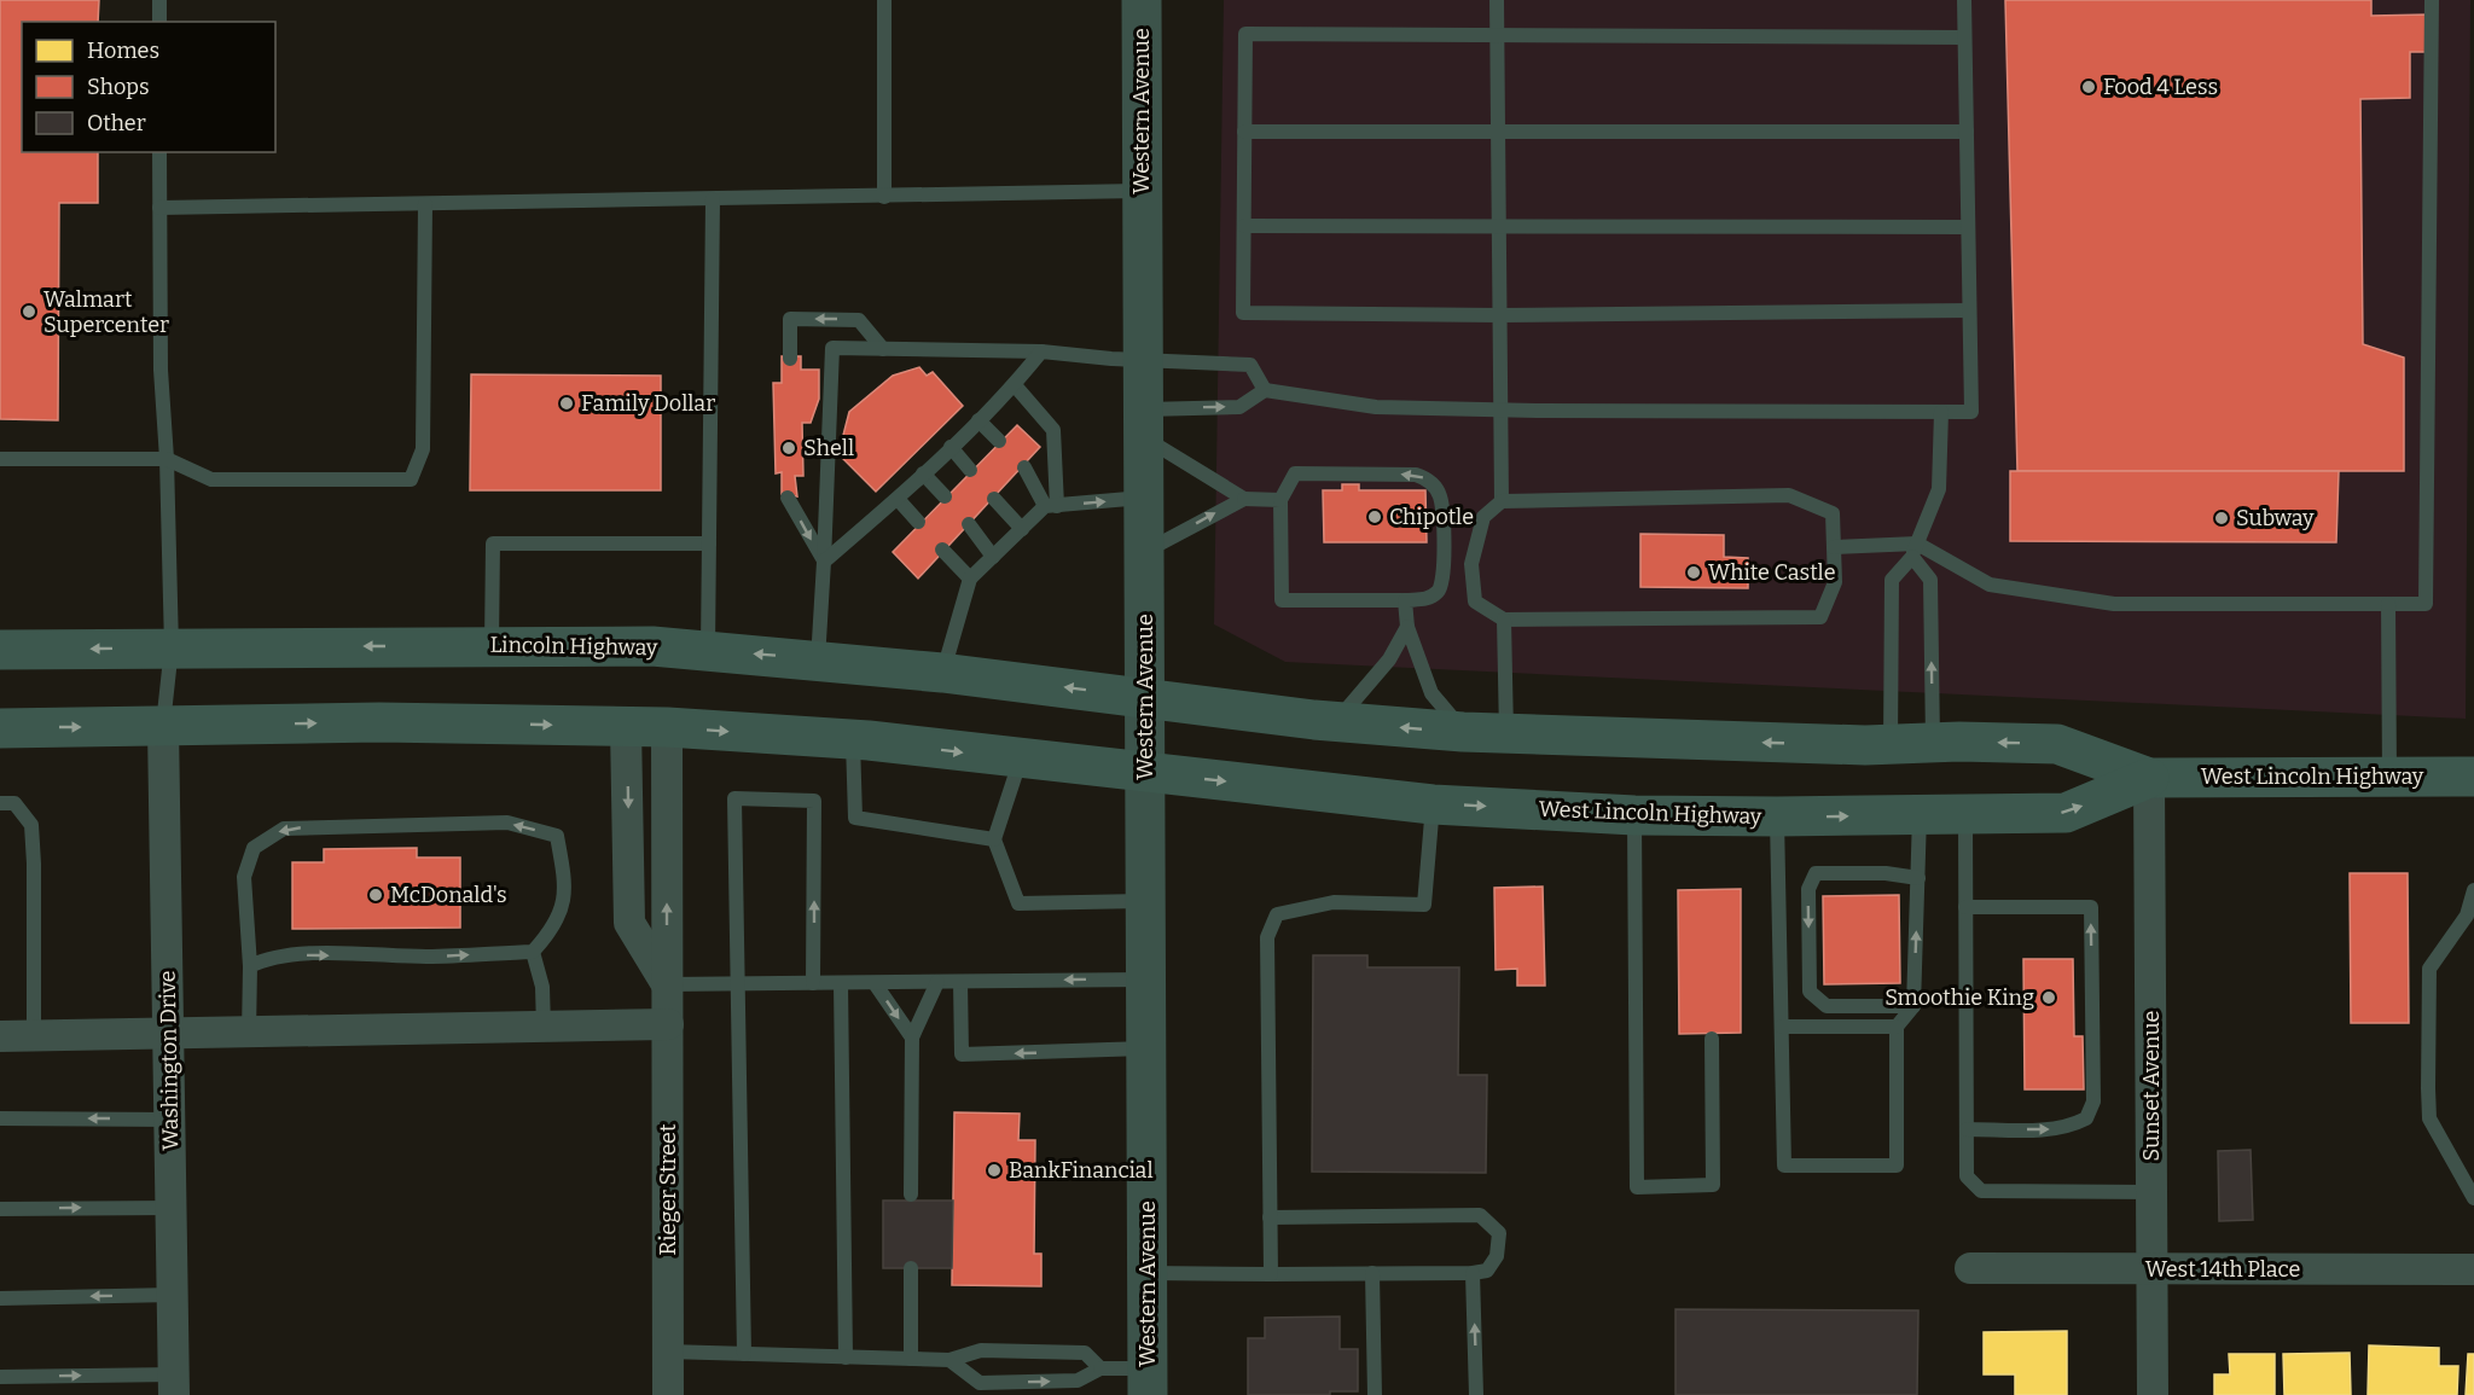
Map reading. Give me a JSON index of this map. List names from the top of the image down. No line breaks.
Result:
{"streets":{"main road":["Western Avenue","Lincoln Highway","West Lincoln Highway"],"street":["Washington Drive","Sunset Avenue","Rieger Street","West 14th Place"]},"crossings":[["Western Avenue","Lincoln Highway"],["Western Avenue","West Lincoln Highway"],["Lincoln Highway","West Lincoln Highway"],["West Lincoln Highway","Sunset Avenue"],["Sunset Avenue","West 14th Place"]],"places":["Food 4 Less","Walmart Supercenter","Family Dollar","Shell","Chipotle","Subway","White Castle","McDonald's","Smoothie King","BankFinancial"],"legend":["Homes","Shops","Other"]}
